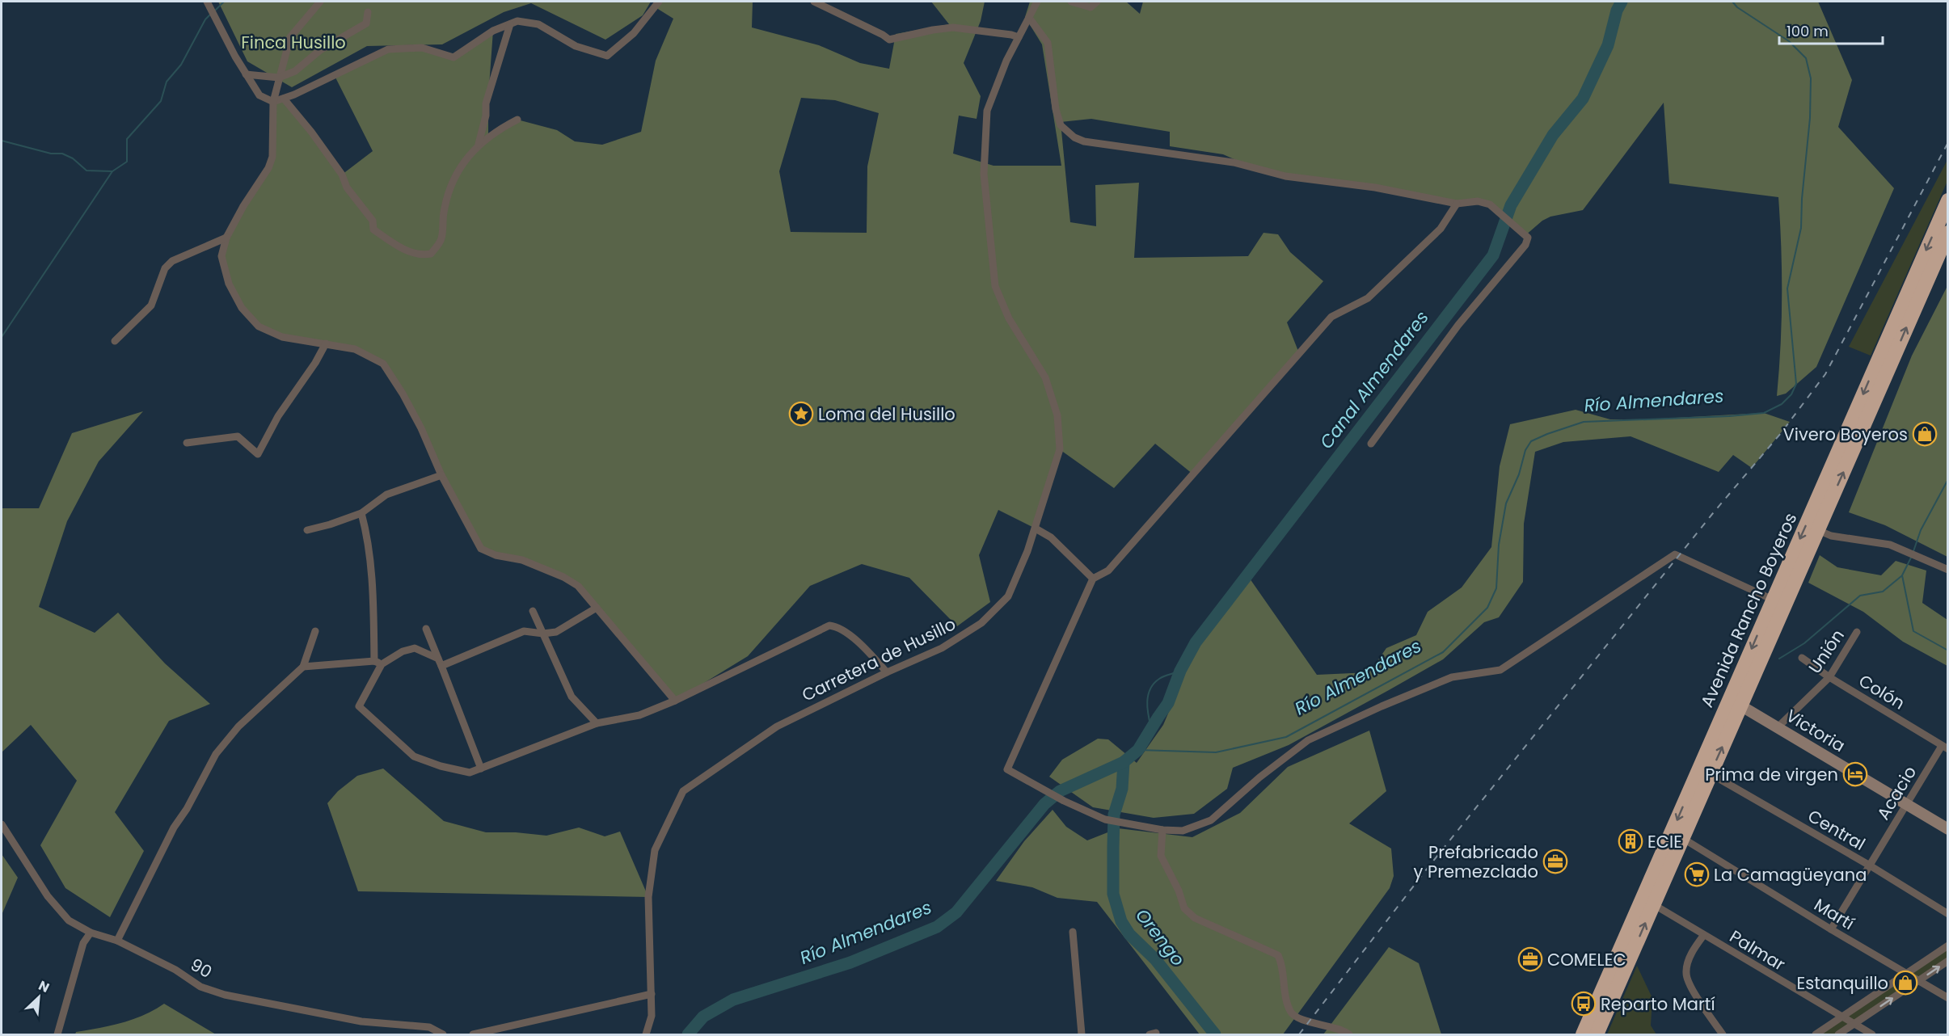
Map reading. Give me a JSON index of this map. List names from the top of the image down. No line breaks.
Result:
{"streets":{"highway":["Avenida Rancho Boyeros"],"street":["Unión","Carretera de Husillo","Colón","Victoria","Acacio","Central","Martí","Palmar","90"]},"crossings":[["Avenida Rancho Boyeros","Victoria"],["Avenida Rancho Boyeros","Central"],["Avenida Rancho Boyeros","Martí"],["Avenida Rancho Boyeros","Palmar"],["Unión","Colón"],["Unión","Victoria"],["Colón","Acacio"],["Victoria","Acacio"],["Acacio","Central"],["Acacio","Martí"]],"water":["Canal Almendares","Río Almendares","Orengo"],"parks":["Finca Husillo"],"places":{"place":["Loma del Husillo"],"shop":["Vivero Boyeros","Estanquillo"],"hotel":["Prima de virgen"],"building":["ECIE"],"office":["Prefabricado y Premezclado","COMELEC"],"supermarket":["La Camagüeyana"],"bus stop":["Reparto Martí"]},"scale_bar":"100 m","north":"top right"}
